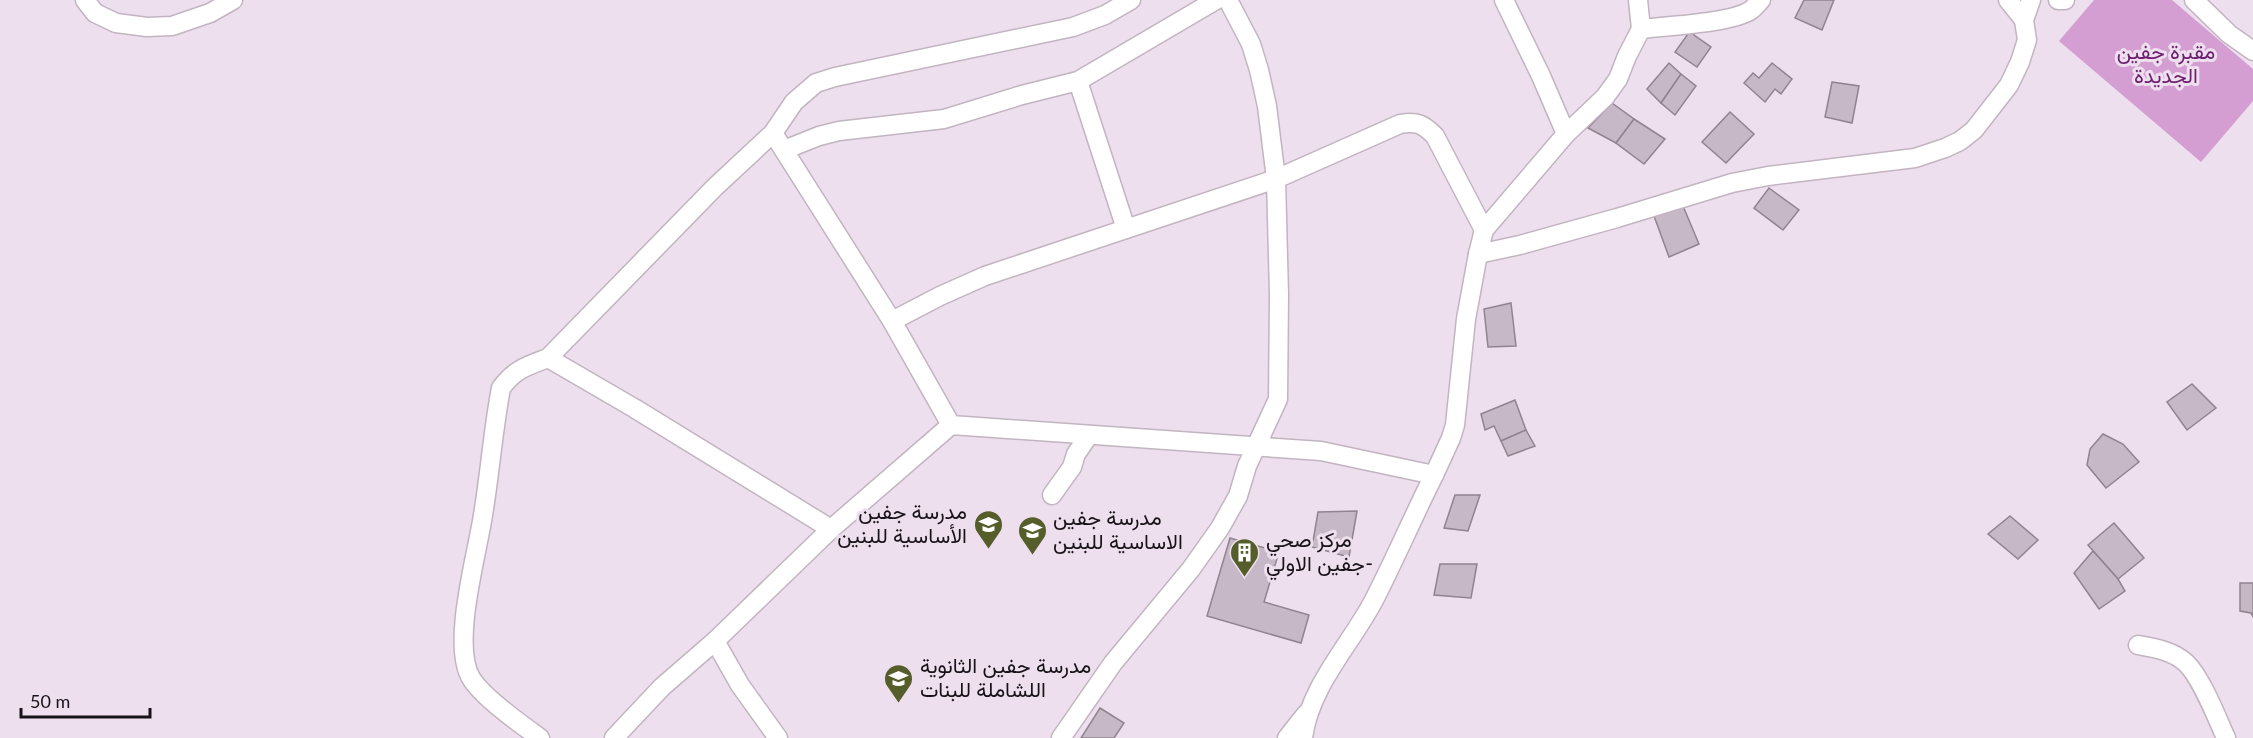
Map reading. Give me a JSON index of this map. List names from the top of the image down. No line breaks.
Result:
{"parks":["مقبرة جفين الجديدة"],"places":{"school or university":["مدرسة جفين الأساسية للبنين","مدرسة جفين الاساسية للبنين","مدرسة جفين الثانوية اللشاملة للبنات"],"building":["مركز صحي جفين الاولي-"]},"scale_bar":"50 m"}
